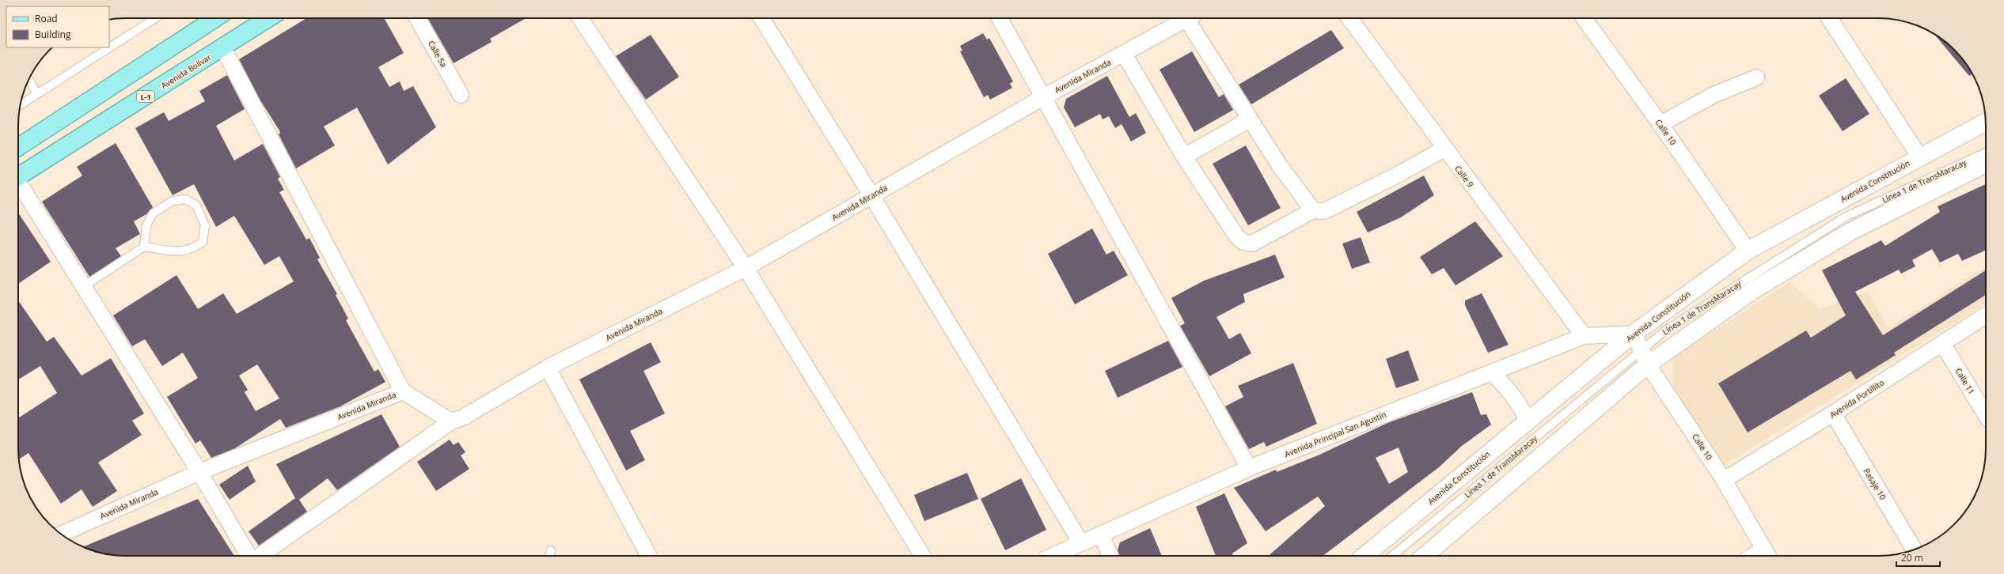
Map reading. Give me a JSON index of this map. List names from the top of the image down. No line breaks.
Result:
{"streets":{"main road":["Avenida Bolívar","L-1"],"street":["Calle 5a","Avenida Miranda","Calle 10","Calle 9","Avenida Constitución","Calle 11","Avenida Portillito","Avenida Principal San Agustín","Pasaje 10"],"lane":["Línea 1 de TransMaracay"]},"crossings":[["Calle 10","Avenida Constitución"],["Calle 10","Línea 1 de TransMaracay"],["Calle 10","Avenida Portillito"],["Calle 10","Avenida Principal San Agustín"],["Calle 9","Avenida Principal San Agustín"],["Avenida Constitución","Avenida Principal San Agustín"],["Calle 11","Avenida Portillito"],["Avenida Portillito","Pasaje 10"]],"legend":["Road","Building"],"scale_bar":"20 m"}
